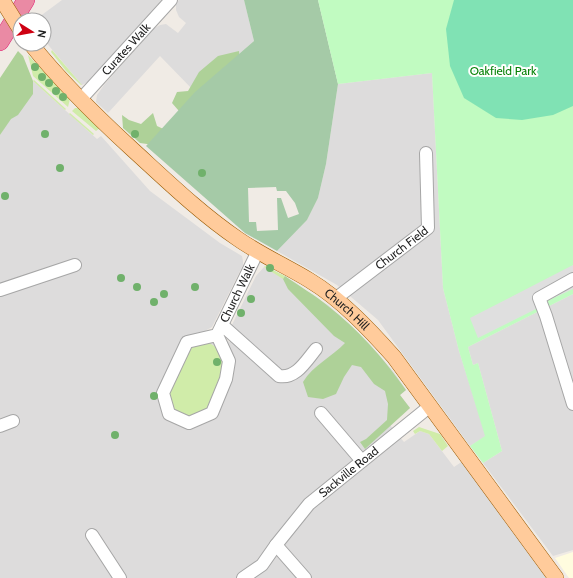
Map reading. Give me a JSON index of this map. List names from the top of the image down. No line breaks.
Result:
{"streets":{"main road":["Church Hill"],"street":["Curates Walk","Church Field","Church Walk","Sackville Road"]},"crossings":[["Curates Walk","Church Hill"],["Church Field","Church Hill"],["Church Walk","Church Hill"],["Church Hill","Sackville Road"]],"parks":["Oakfield Park"],"north":"right"}
